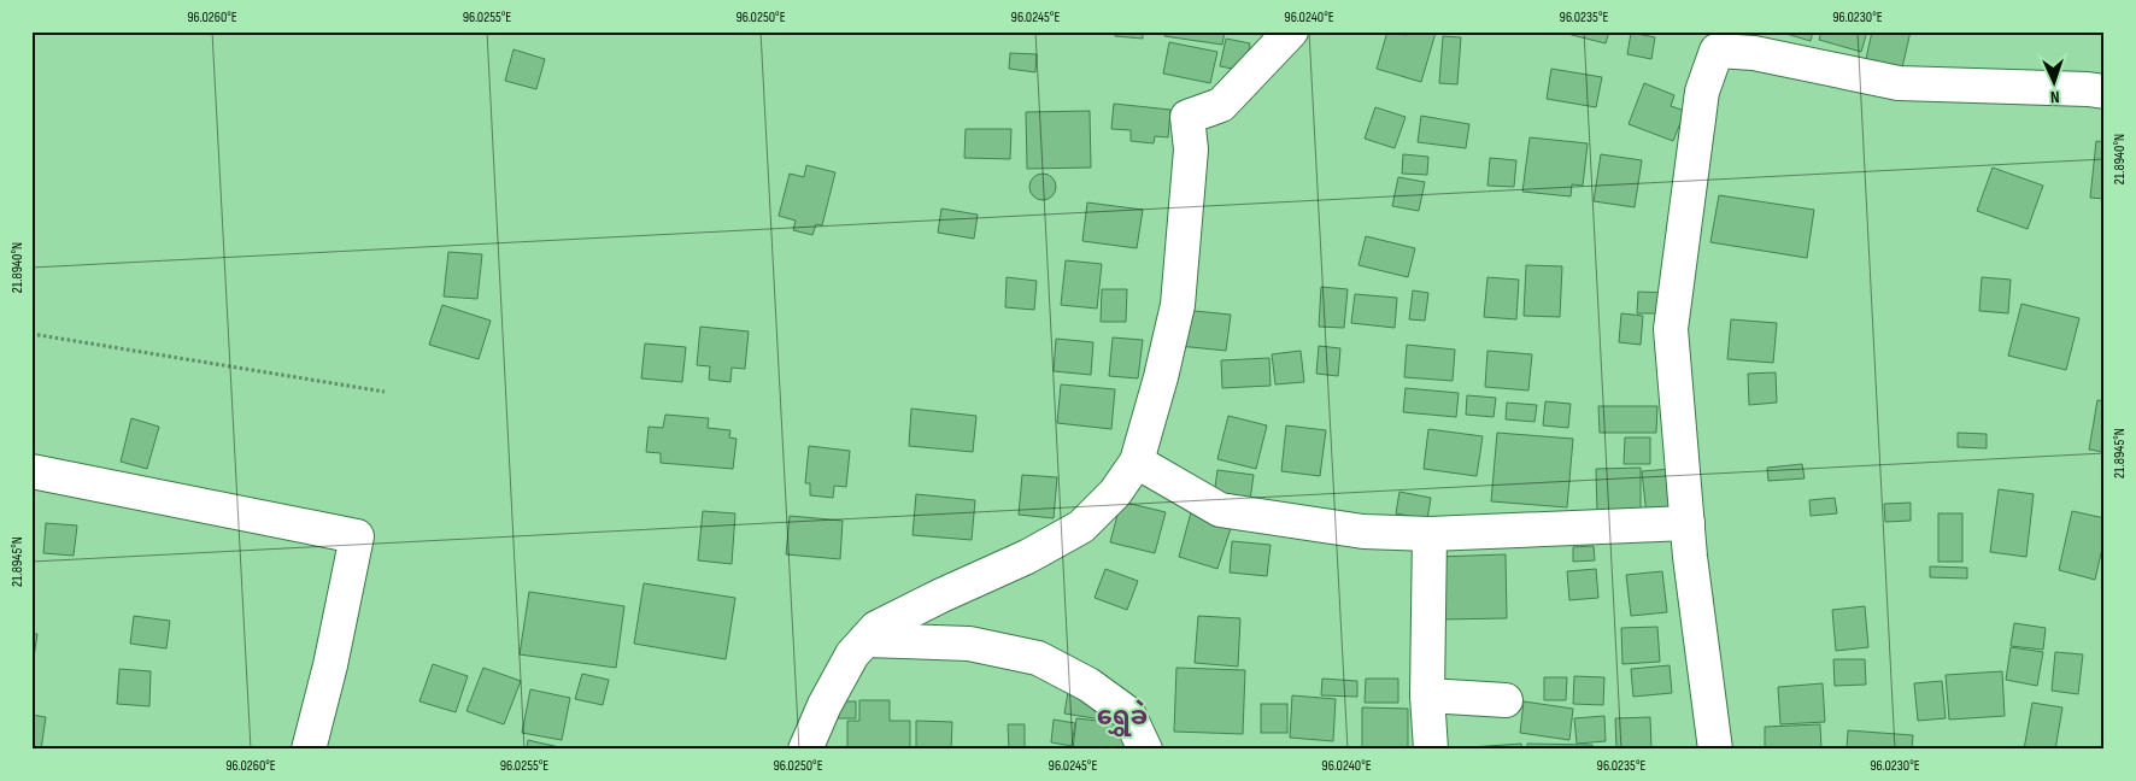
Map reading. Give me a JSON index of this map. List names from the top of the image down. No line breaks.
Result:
{"districts":["ရွှေခဲ"],"north":"bottom","coordinates":["96.0260°E","96.0255°E","96.0250°E","96.0245°E","96.0240°E","96.0235°E","96.0230°E","21.8940°N","21.8945°N"]}
